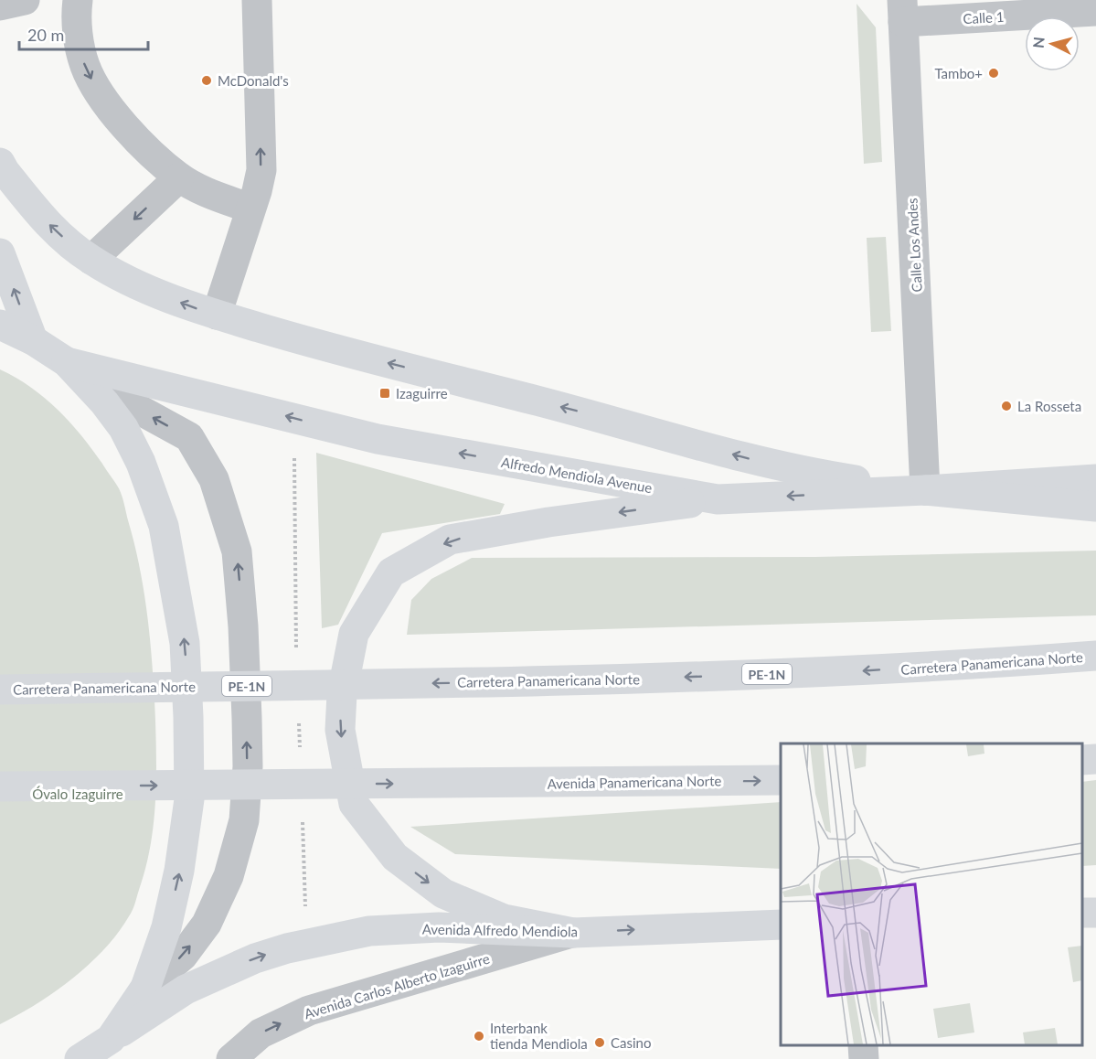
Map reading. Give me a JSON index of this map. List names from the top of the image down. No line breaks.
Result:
{"streets":{"main road":["Alfredo Mendiola Avenue","Carretera Panamericana Norte","PE-1N","Avenida Panamericana Norte","Avenida Alfredo Mendiola"],"street":["Calle 1","Calle Los Andes","Avenida Carlos Alberto Izaguirre"]},"crossings":[["Calle 1","Calle Los Andes"],["Calle Los Andes","Alfredo Mendiola Avenue"],["Avenida Alfredo Mendiola","Avenida Carlos Alberto Izaguirre"]],"one_way":["Avenida Panamericana Norte","Avenida Alfredo Mendiola","Avenida Carlos Alberto Izaguirre"],"parks":["Óvalo Izaguirre"],"places":{"other":["Tambo+","McDonald's","La Rosseta","Interbank tienda Mendiola","Casino"],"transit":["Izaguirre"]},"scale_bar":"20 m","north":"left"}
